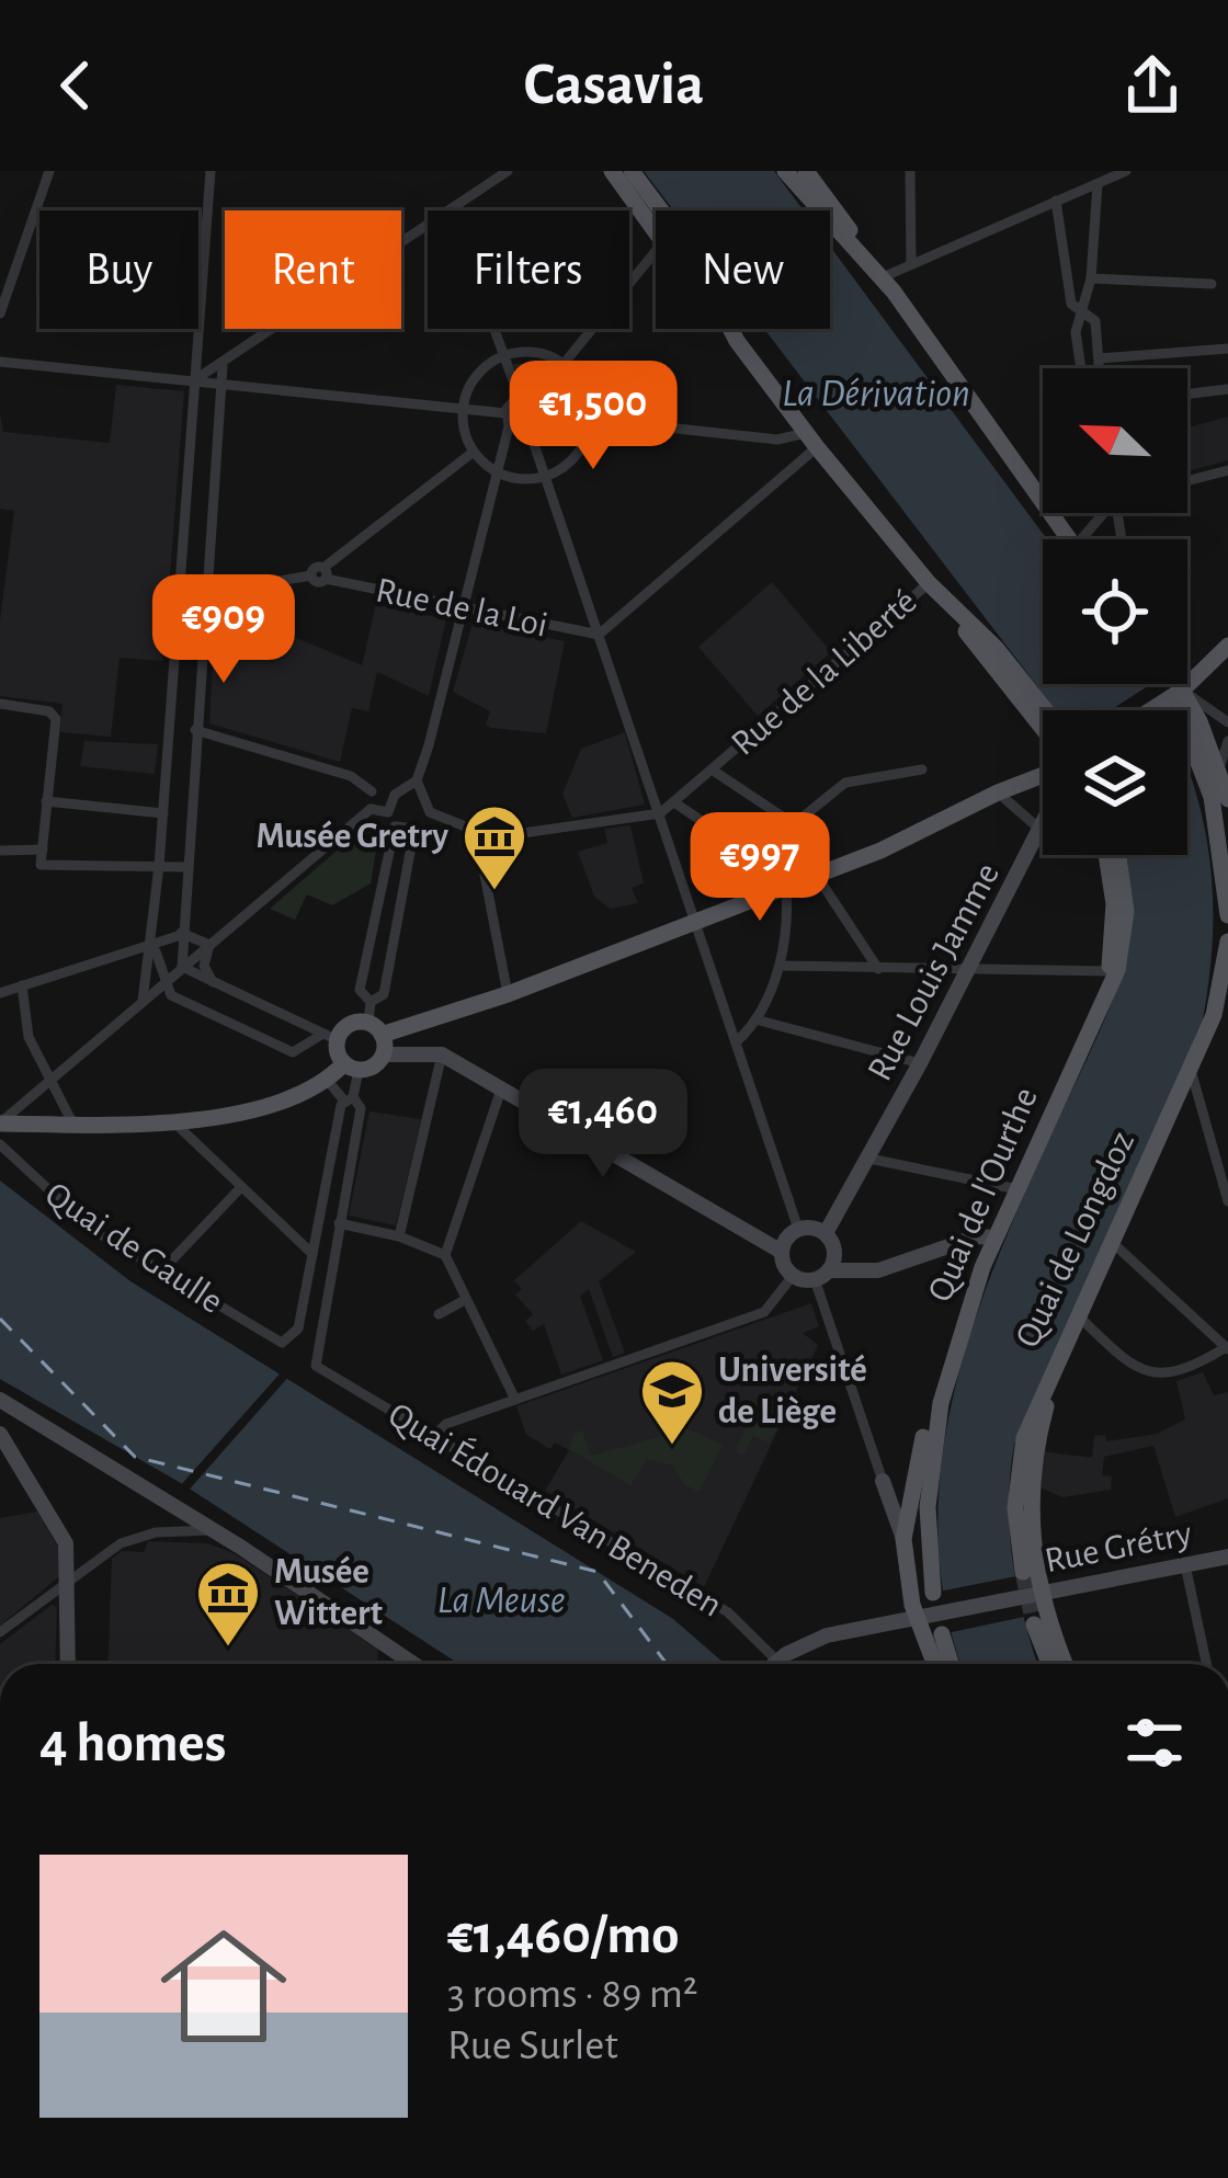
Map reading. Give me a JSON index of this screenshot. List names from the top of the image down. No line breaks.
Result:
{"streets":{"main road":["Quai de l'Ourthe","Quai de Longdoz"],"street":["Rue de la Loi","Rue de la Liberté","Rue Louis Jamme","Quai de Gaulle","Quai Édouard Van Beneden","Rue Grétry"]},"water":["La Dérivation","La Meuse"],"places":{"museum":["Musée Gretry","Musée Wittert"],"school or university":["Université de Liège"]},"north":"top left","page":{"header":"Casavia","chip":["Buy","Rent","Filters","New"],"price":["€1,500","€909","€997","€1,460"],"heading":"4 homes","list":[{"name":"€1,460/mo","note":"3 rooms · 89 m² · Rue Surlet"}]}}
